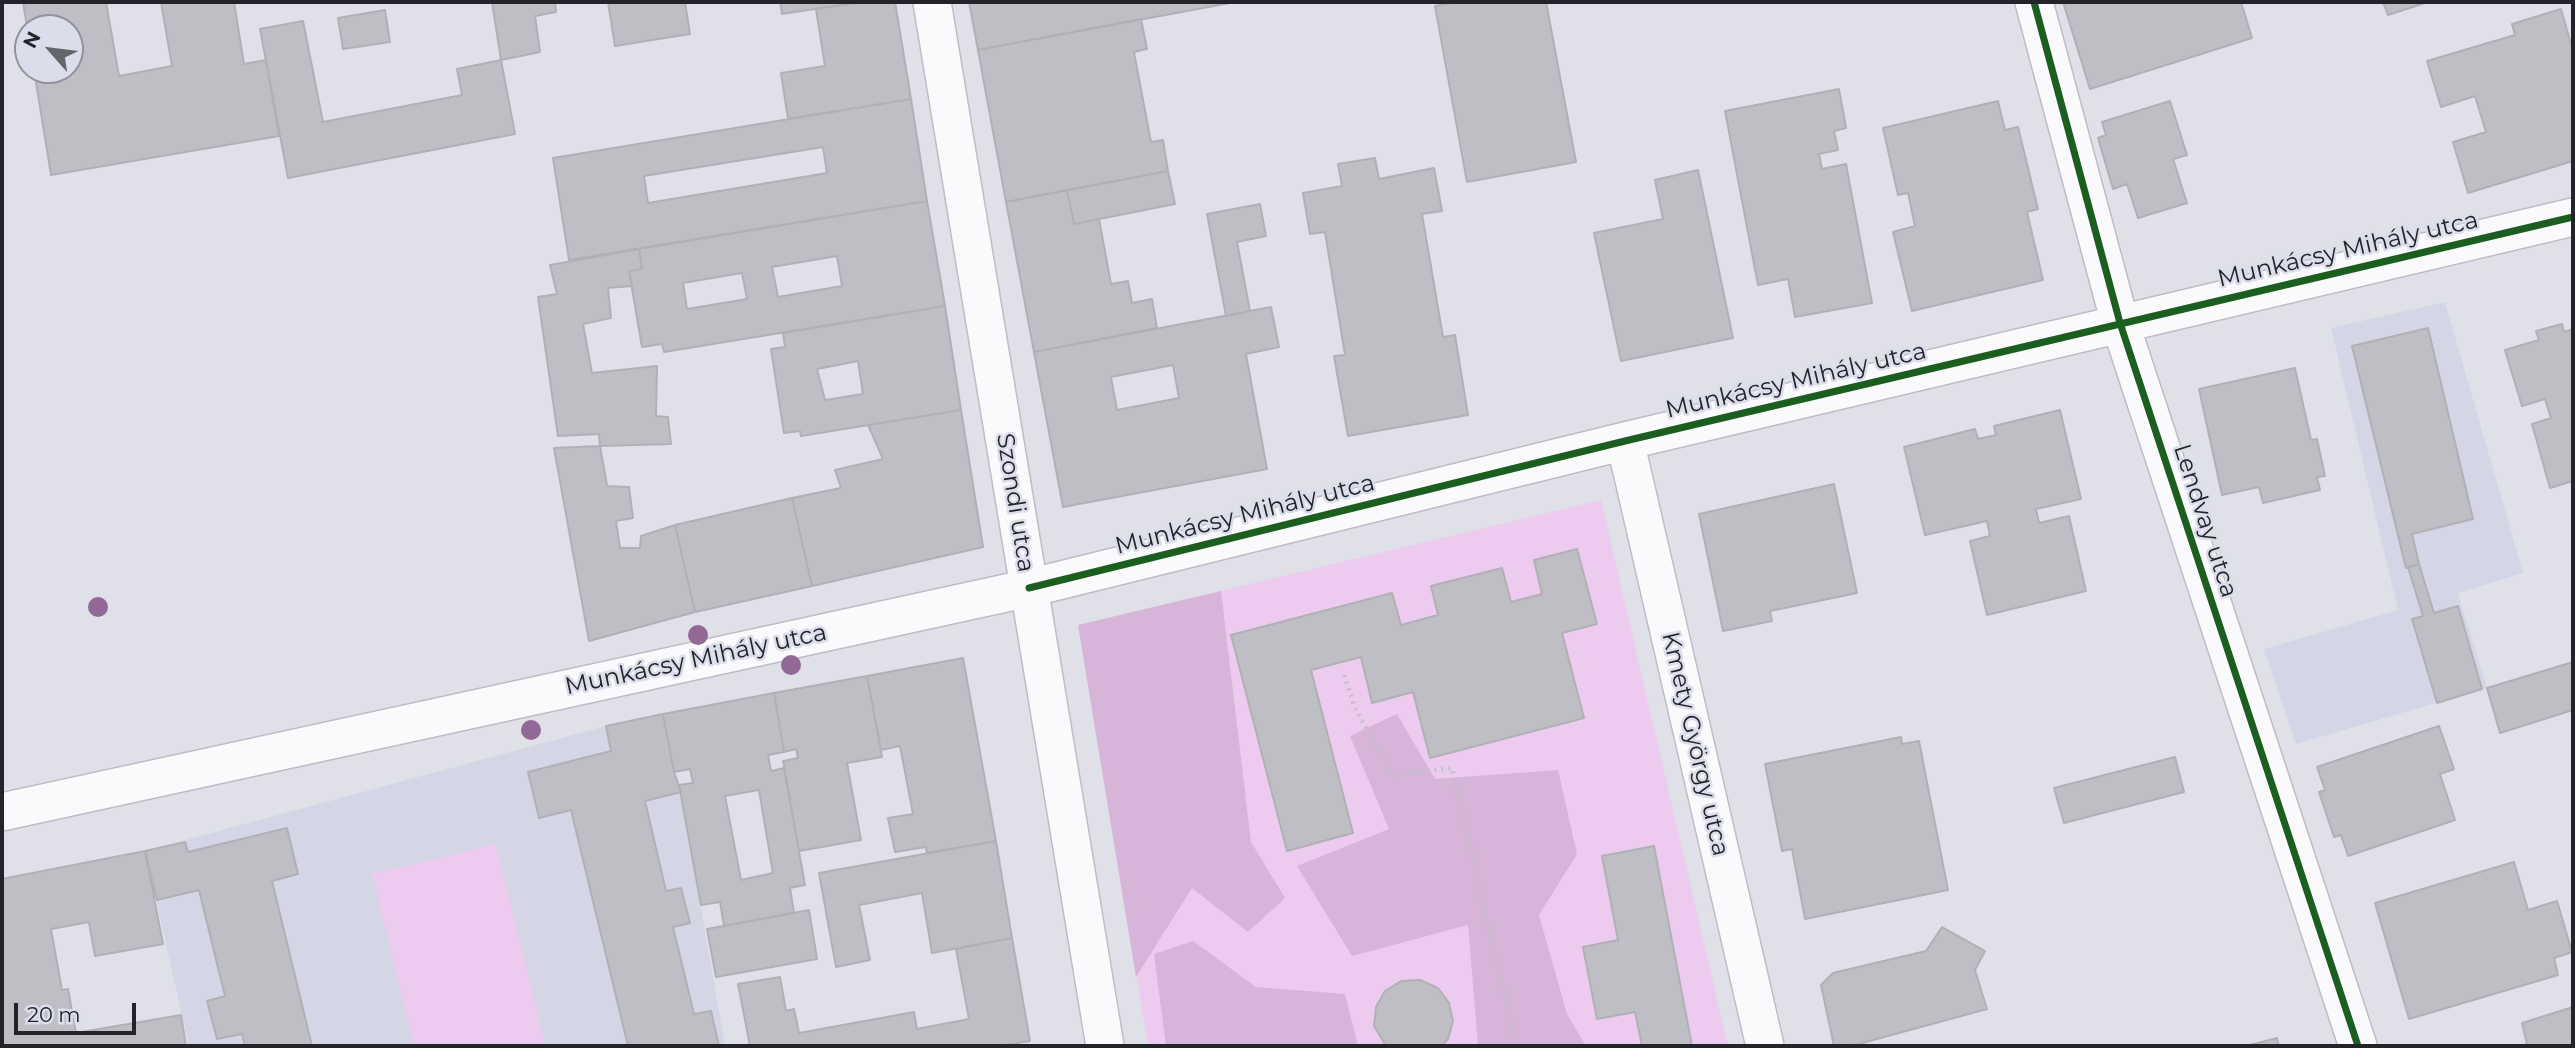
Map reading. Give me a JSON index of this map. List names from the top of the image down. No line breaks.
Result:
{"streets":{"street":["Munkácsy Mihály utca","Szondi utca","Lendvay utca","Kmety György utca"]},"crossings":[["Munkácsy Mihály utca","Szondi utca"],["Munkácsy Mihály utca","Lendvay utca"],["Munkácsy Mihály utca","Kmety György utca"]],"scale_bar":"20 m","north":"top left"}
